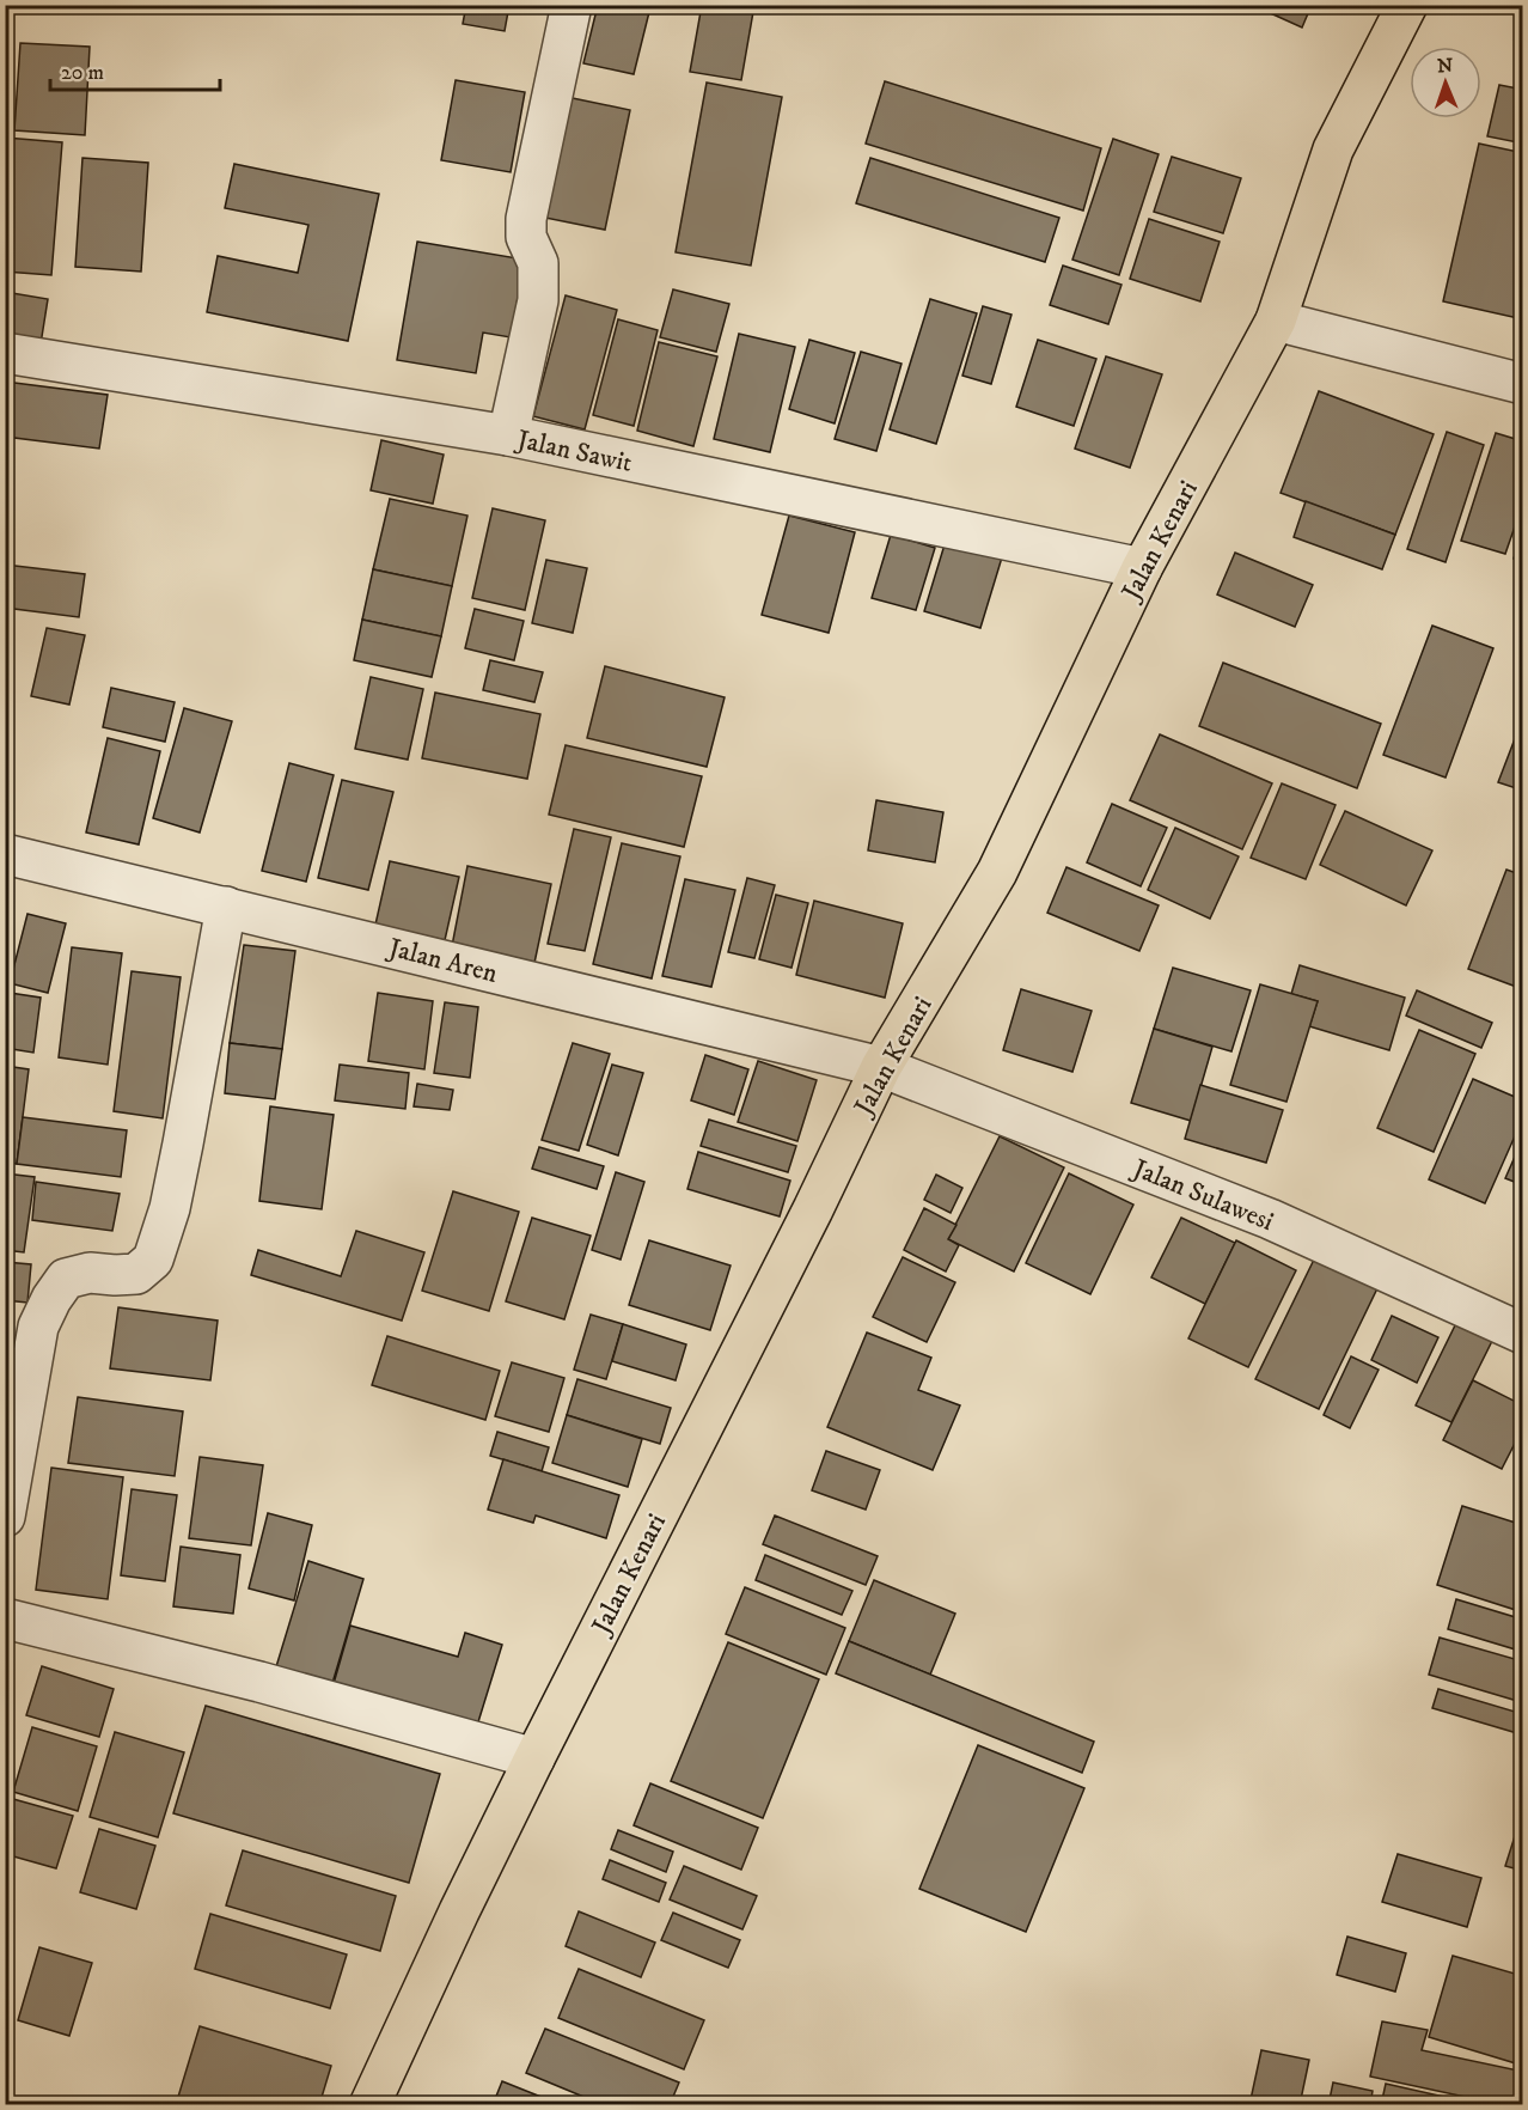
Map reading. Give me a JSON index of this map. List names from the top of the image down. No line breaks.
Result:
{"streets":{"highway":["Jalan Kenari"],"street":["Jalan Sawit","Jalan Aren","Jalan Sulawesi"]},"crossings":[["Jalan Sawit","Jalan Kenari"],["Jalan Kenari","Jalan Aren"],["Jalan Kenari","Jalan Sulawesi"],["Jalan Aren","Jalan Sulawesi"]],"scale_bar":"20 m","north":"top"}
